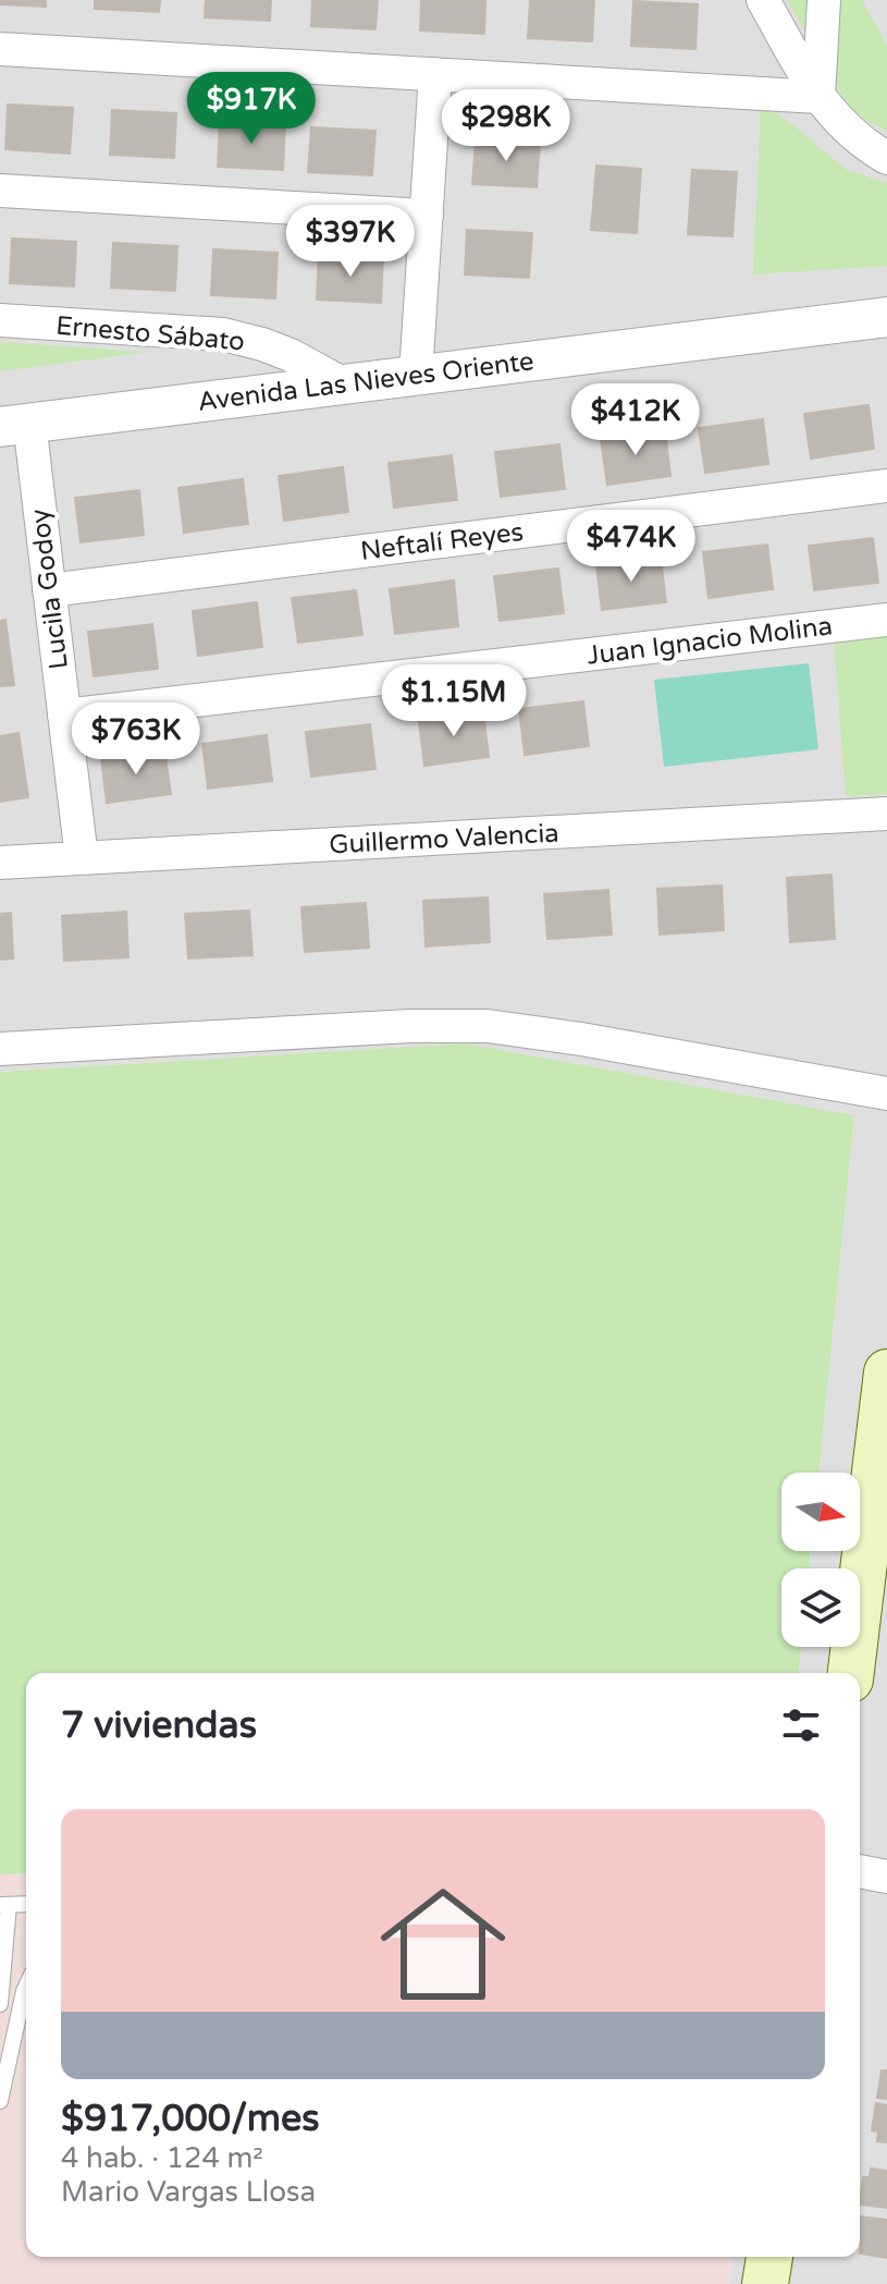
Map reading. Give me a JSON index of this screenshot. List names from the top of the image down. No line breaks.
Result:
{"streets":{"street":["Ernesto Sábato","Avenida Las Nieves Oriente","Neftalí Reyes","Lucila Godoy","Juan Ignacio Molina","Guillermo Valencia"]},"crossings":[["Ernesto Sábato","Avenida Las Nieves Oriente"],["Avenida Las Nieves Oriente","Lucila Godoy"],["Neftalí Reyes","Lucila Godoy"],["Lucila Godoy","Juan Ignacio Molina"],["Lucila Godoy","Guillermo Valencia"]],"north":"right","page":{"price":["$917K","$298K","$397K","$412K","$474K","$1.15M","$763K"],"heading":"7 viviendas","list":[{"name":"$917,000/mes","note":"4 hab. · 124 m² · Mario Vargas Llosa"}]}}
